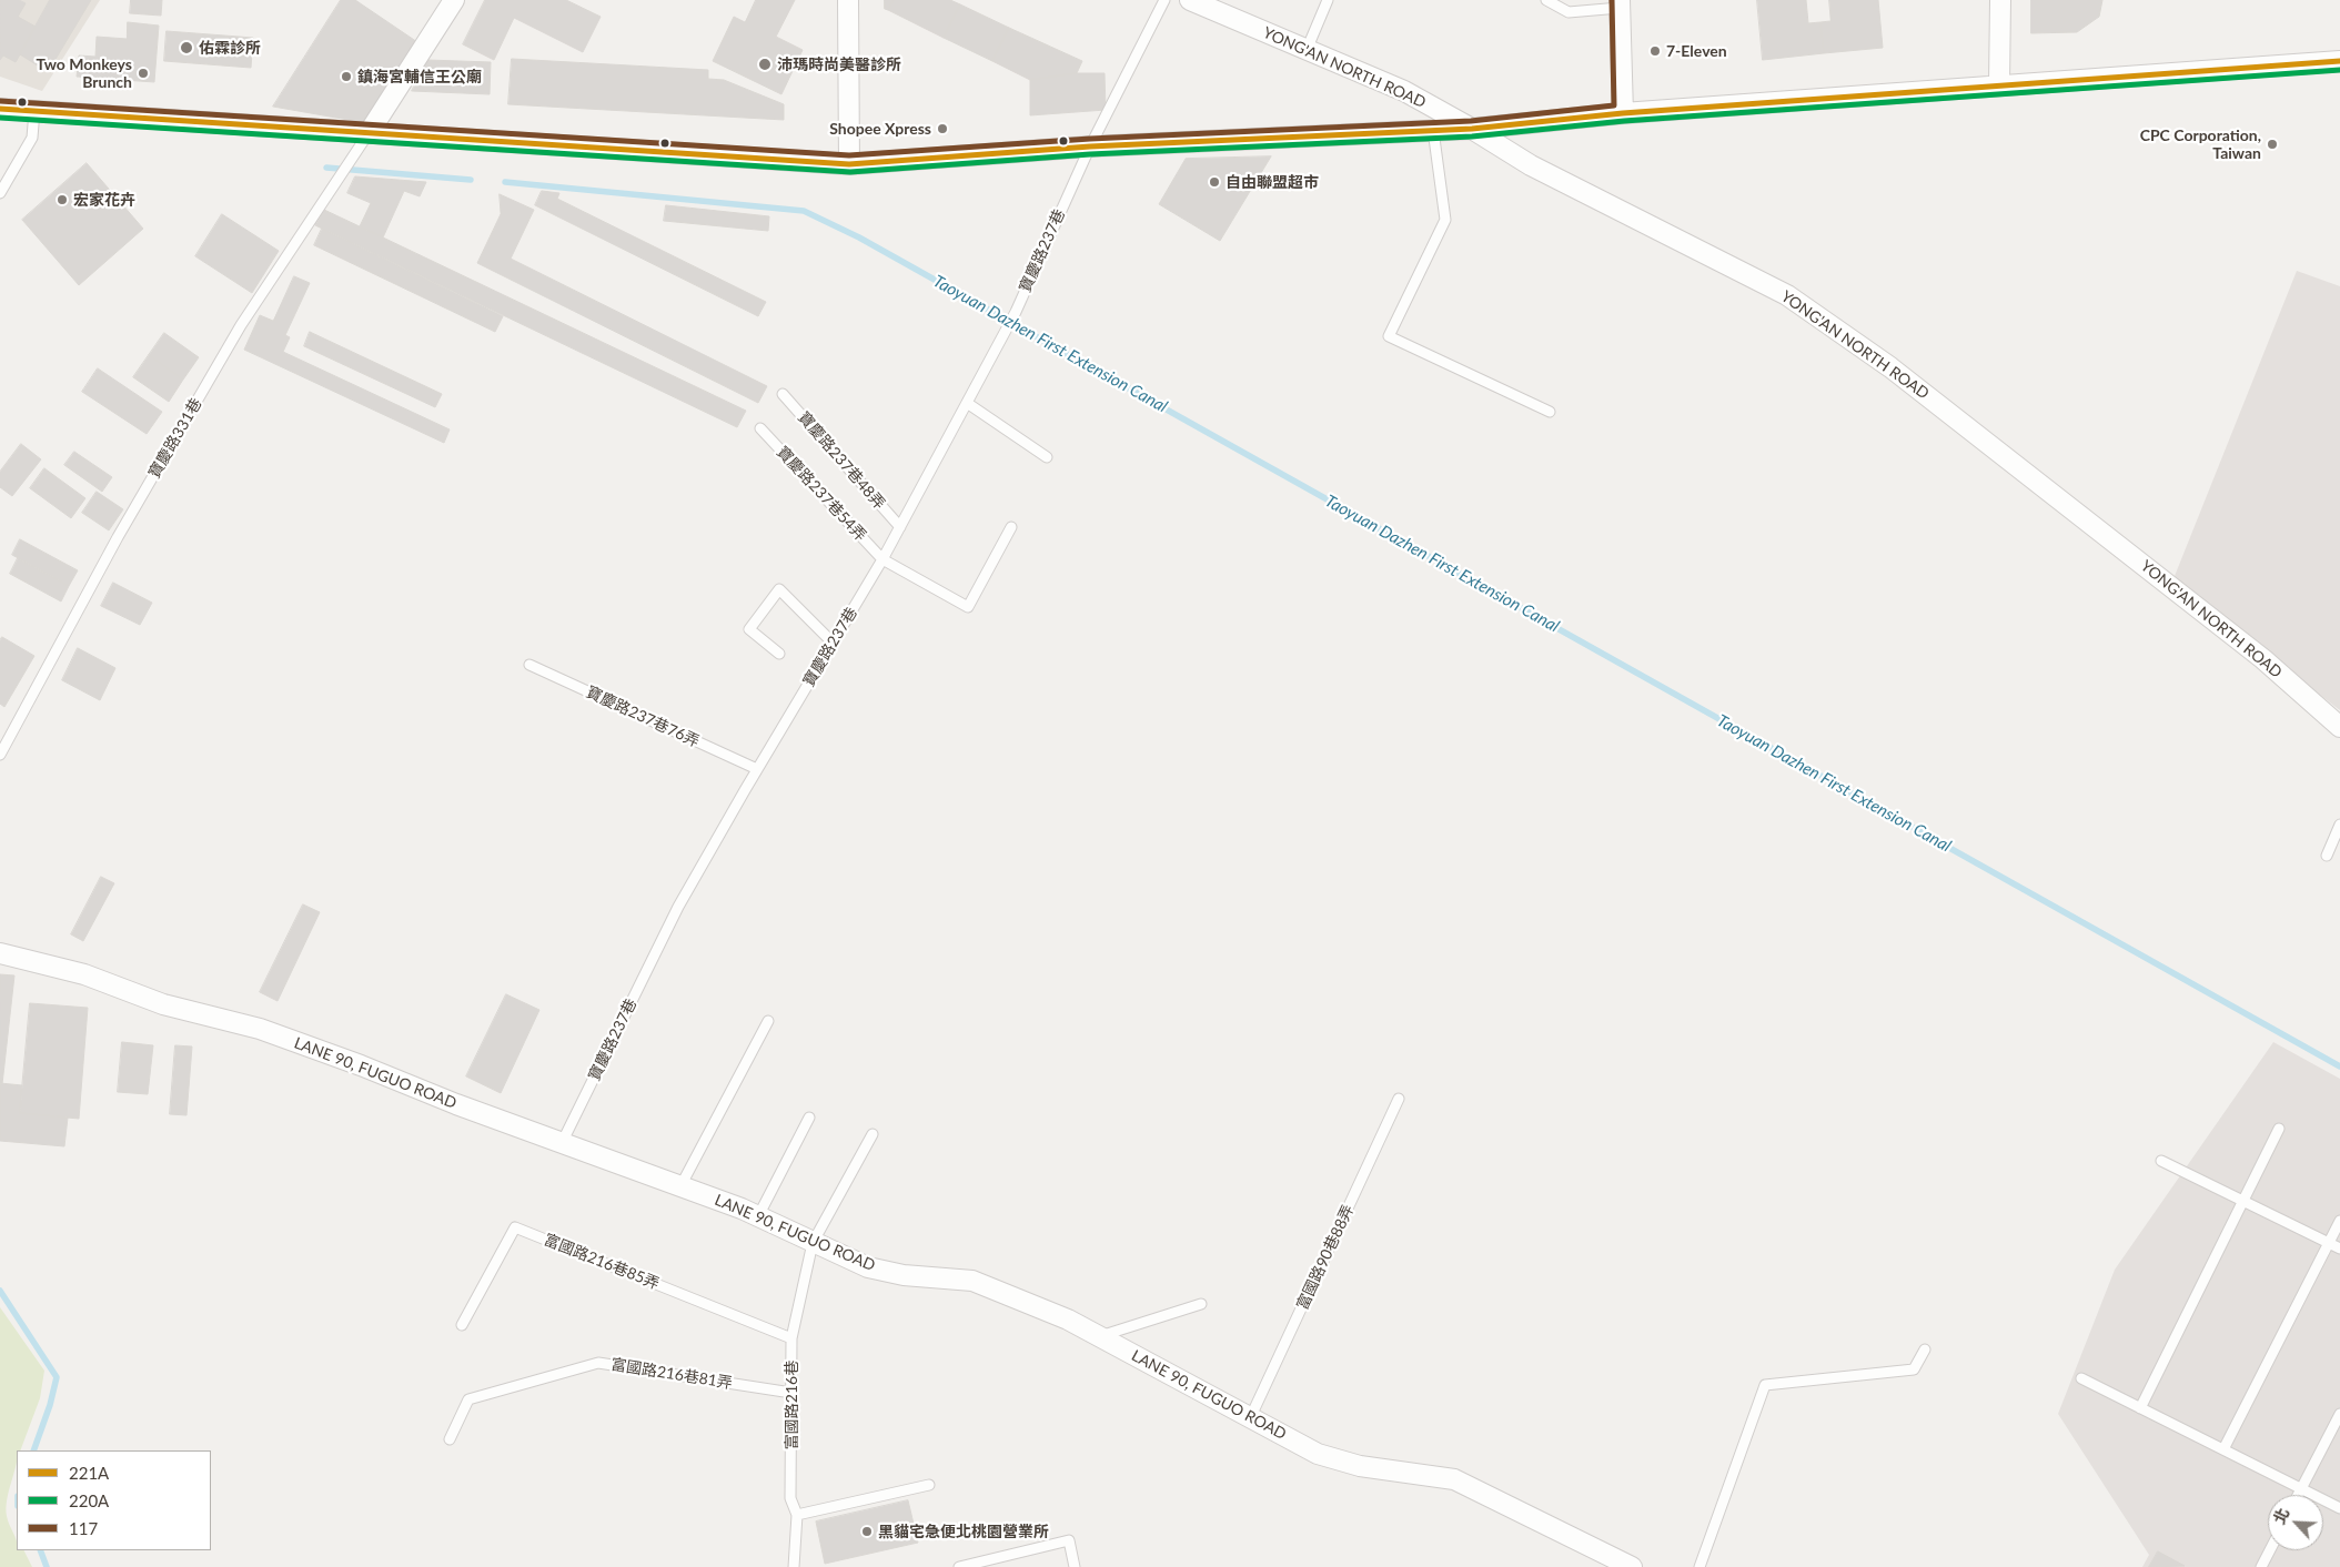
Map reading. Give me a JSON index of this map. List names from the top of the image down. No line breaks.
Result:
{"streets":{"street":["YONG'AN NORTH ROAD","LANE 90, FUGUO ROAD"],"lane":["寶慶路237巷","寶慶路331巷","寶慶路237巷48弄","寶慶路237巷54弄","寶慶路237巷76弄","富國路90巷88弄","富國路216巷85弄","富國路216巷81弄","富國路216巷"]},"crossings":[["寶慶路237巷","寶慶路237巷48弄"],["寶慶路237巷","寶慶路237巷54弄"],["寶慶路237巷","寶慶路237巷76弄"],["寶慶路237巷","LANE 90, FUGUO ROAD"],["LANE 90, FUGUO ROAD","富國路90巷88弄"],["LANE 90, FUGUO ROAD","富國路216巷"],["富國路216巷85弄","富國路216巷"],["富國路216巷81弄","富國路216巷"]],"water":["Taoyuan Dazhen First Extension Canal"],"places":["佑霖診所","7-Eleven","沛瑪時尚美醫診所","Two Monkeys Brunch","鎮海宮輔信王公廟","Shopee Xpress","CPC Corporation, Taiwan","自由聯盟超市","宏家花卉","黑貓宅急便北桃園營業所"],"lines":["transit line 117","transit line 221A","transit line 220A"],"legend":["221A","220A","117"],"north":"top left"}
